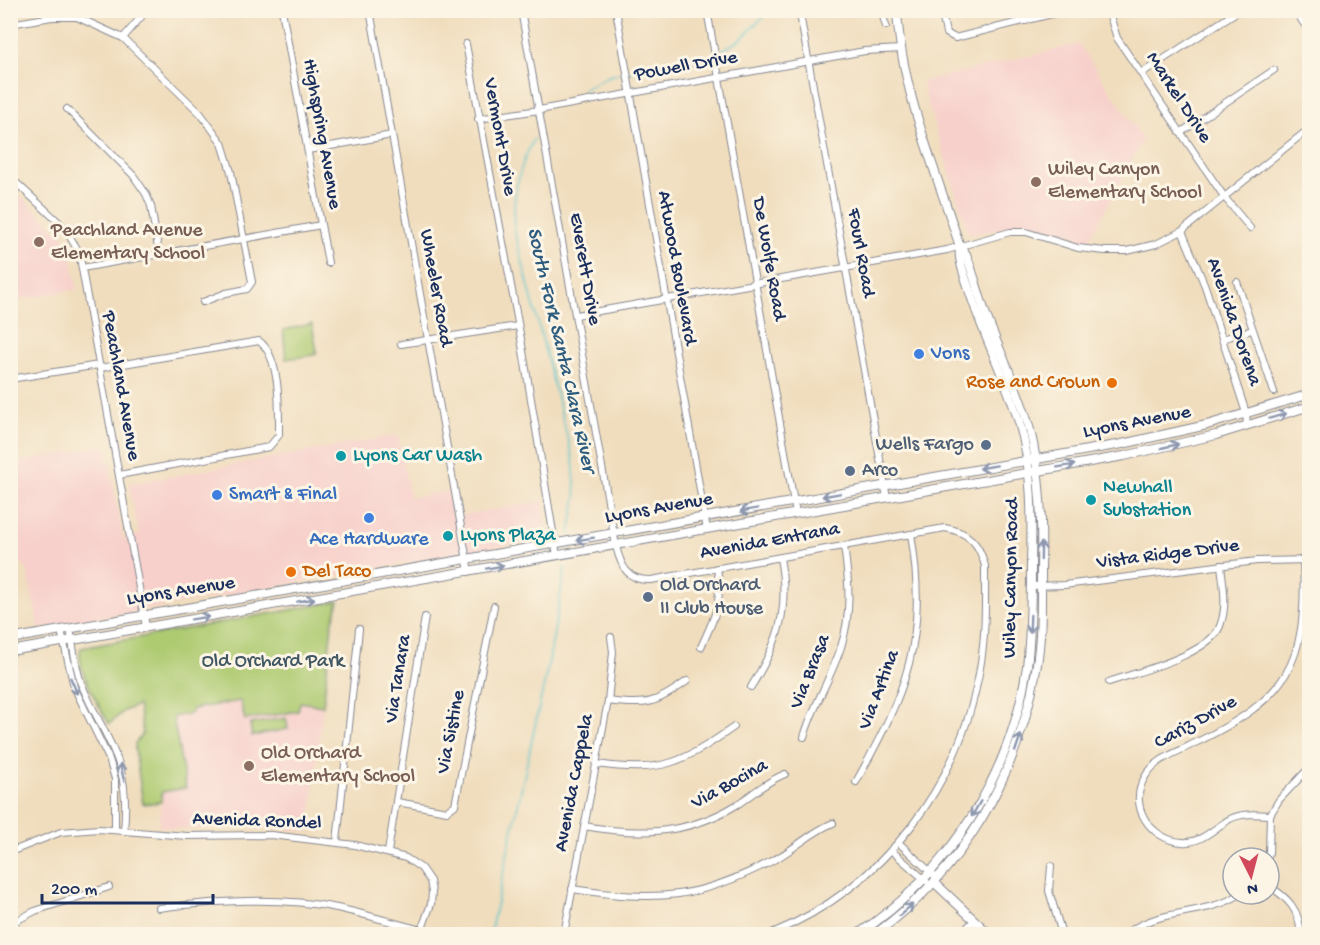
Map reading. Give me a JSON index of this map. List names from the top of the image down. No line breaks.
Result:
{"streets":{"main road":["Lyons Avenue","Wiley Canyon Road"],"street":["Powell Drive","Markel Drive","Highspring Avenue","Vermont Drive","Fourl Road","De Wolfe Road","Atwood Boulevard","Everett Drive","Wheeler Road","Avenida Dorena","Peachland Avenue","Avenida Entrana","Vista Ridge Drive","Via Brasa","Via Tanara","Via Artina","Cariz Drive","Via Sistine","Avenida Cappela","Via Bocina","Avenida Rondel"]},"crossings":[["Powell Drive","Vermont Drive"],["Powell Drive","Fourl Road"],["Powell Drive","De Wolfe Road"],["Powell Drive","Atwood Boulevard"],["Powell Drive","Everett Drive"],["Powell Drive","Wiley Canyon Road"],["Vermont Drive","Lyons Avenue"],["Fourl Road","Lyons Avenue"],["De Wolfe Road","Lyons Avenue"],["Atwood Boulevard","Lyons Avenue"],["Everett Drive","Lyons Avenue"],["Everett Drive","Avenida Entrana"],["Wheeler Road","Lyons Avenue"],["Avenida Dorena","Lyons Avenue"],["Peachland Avenue","Lyons Avenue"],["Lyons Avenue","Avenida Entrana"],["Lyons Avenue","Wiley Canyon Road"],["Avenida Entrana","Via Brasa"],["Avenida Entrana","Via Artina"],["Vista Ridge Drive","Wiley Canyon Road"],["Vista Ridge Drive","Cariz Drive"],["Via Tanara","Via Sistine"],["Via Tanara","Avenida Rondel"],["Avenida Cappela","Via Bocina"]],"water":["South Fork Santa Clara River"],"parks":["Old Orchard Park"],"places":["Wiley Canyon Elementary School","Peachland Avenue Elementary School","Vons","Rose and Crown","Wells Fargo","Lyons Car Wash","Arco","Smart & Final","Newhall Substation","Ace Hardware","Lyons Plaza","Del Taco","Old Orchard II Club House","Old Orchard Elementary School"],"scale_bar":"200 m","north":"bottom"}
